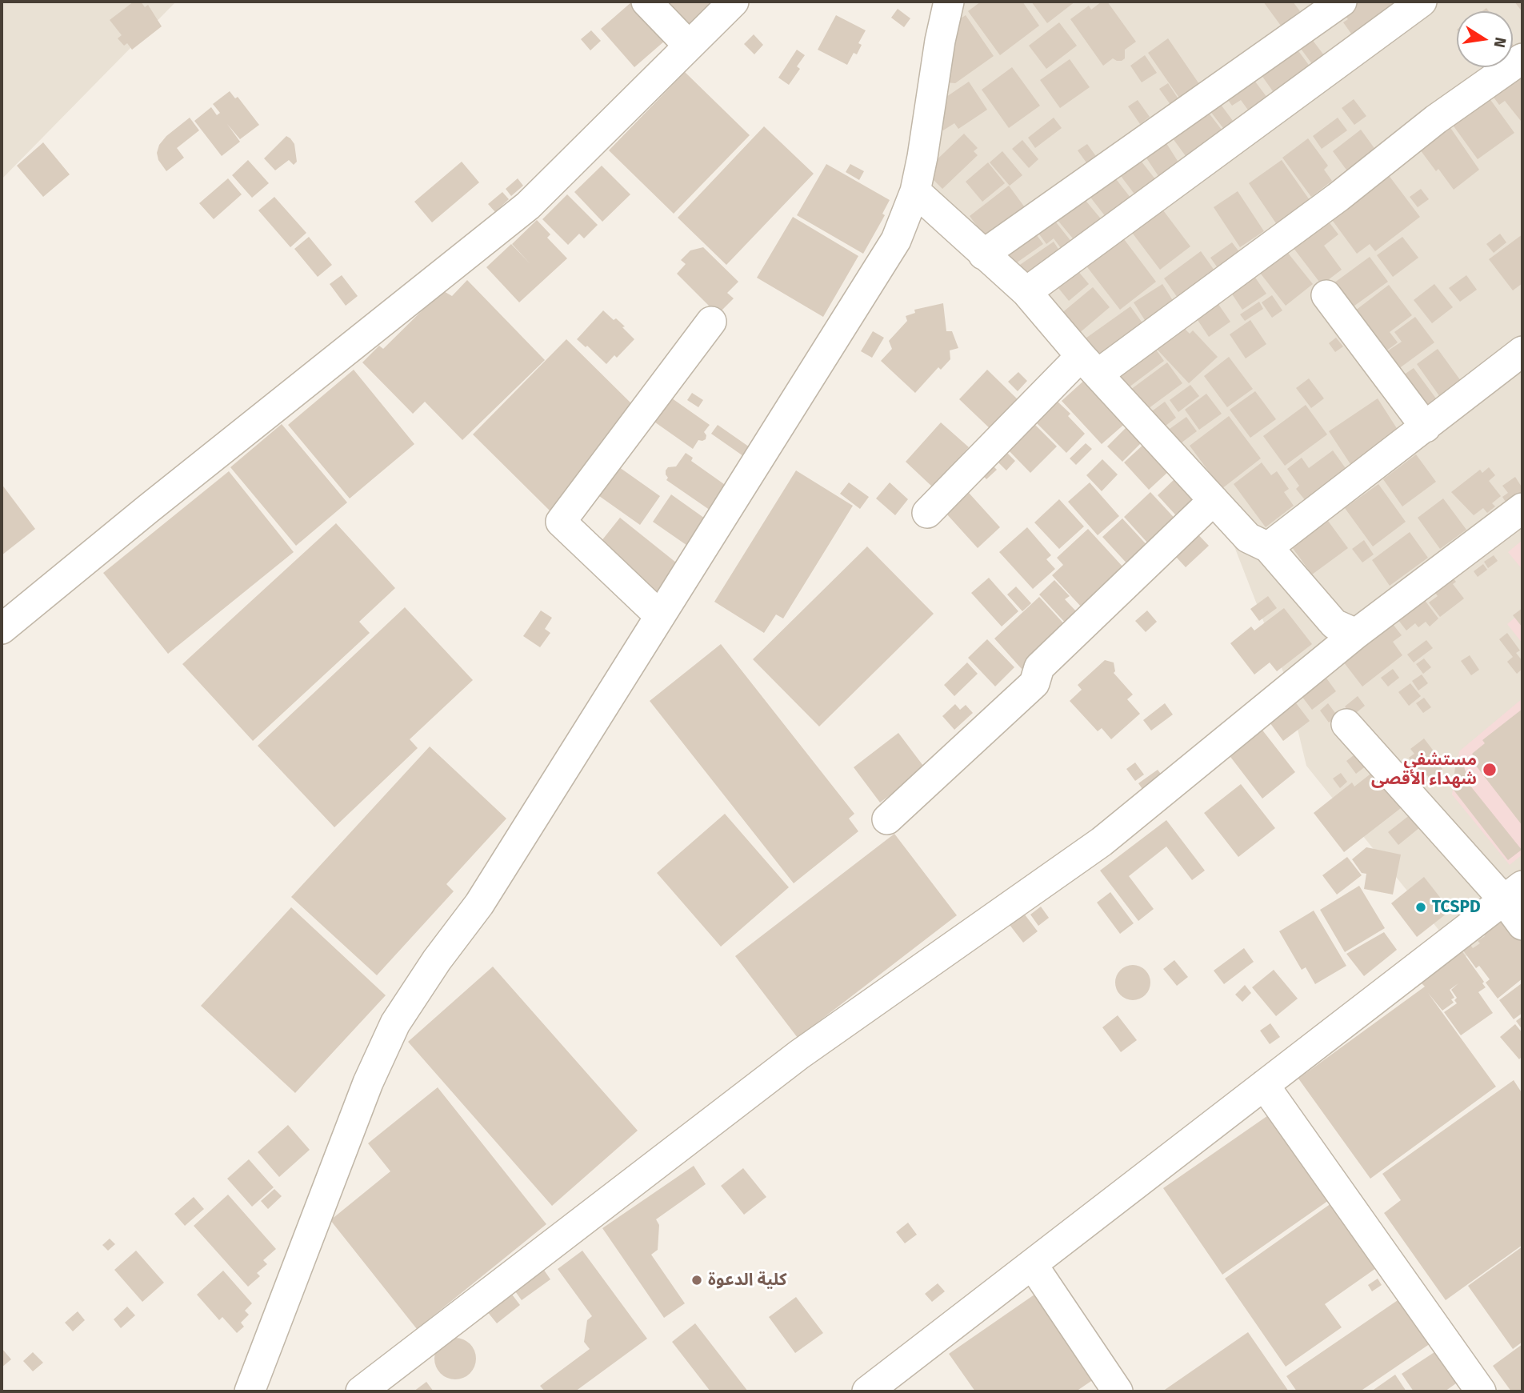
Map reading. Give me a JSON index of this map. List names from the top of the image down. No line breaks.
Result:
{"places":["مستشفى شهداء الأقصى","TCSPD","كلية الدعوة"],"north":"right"}
